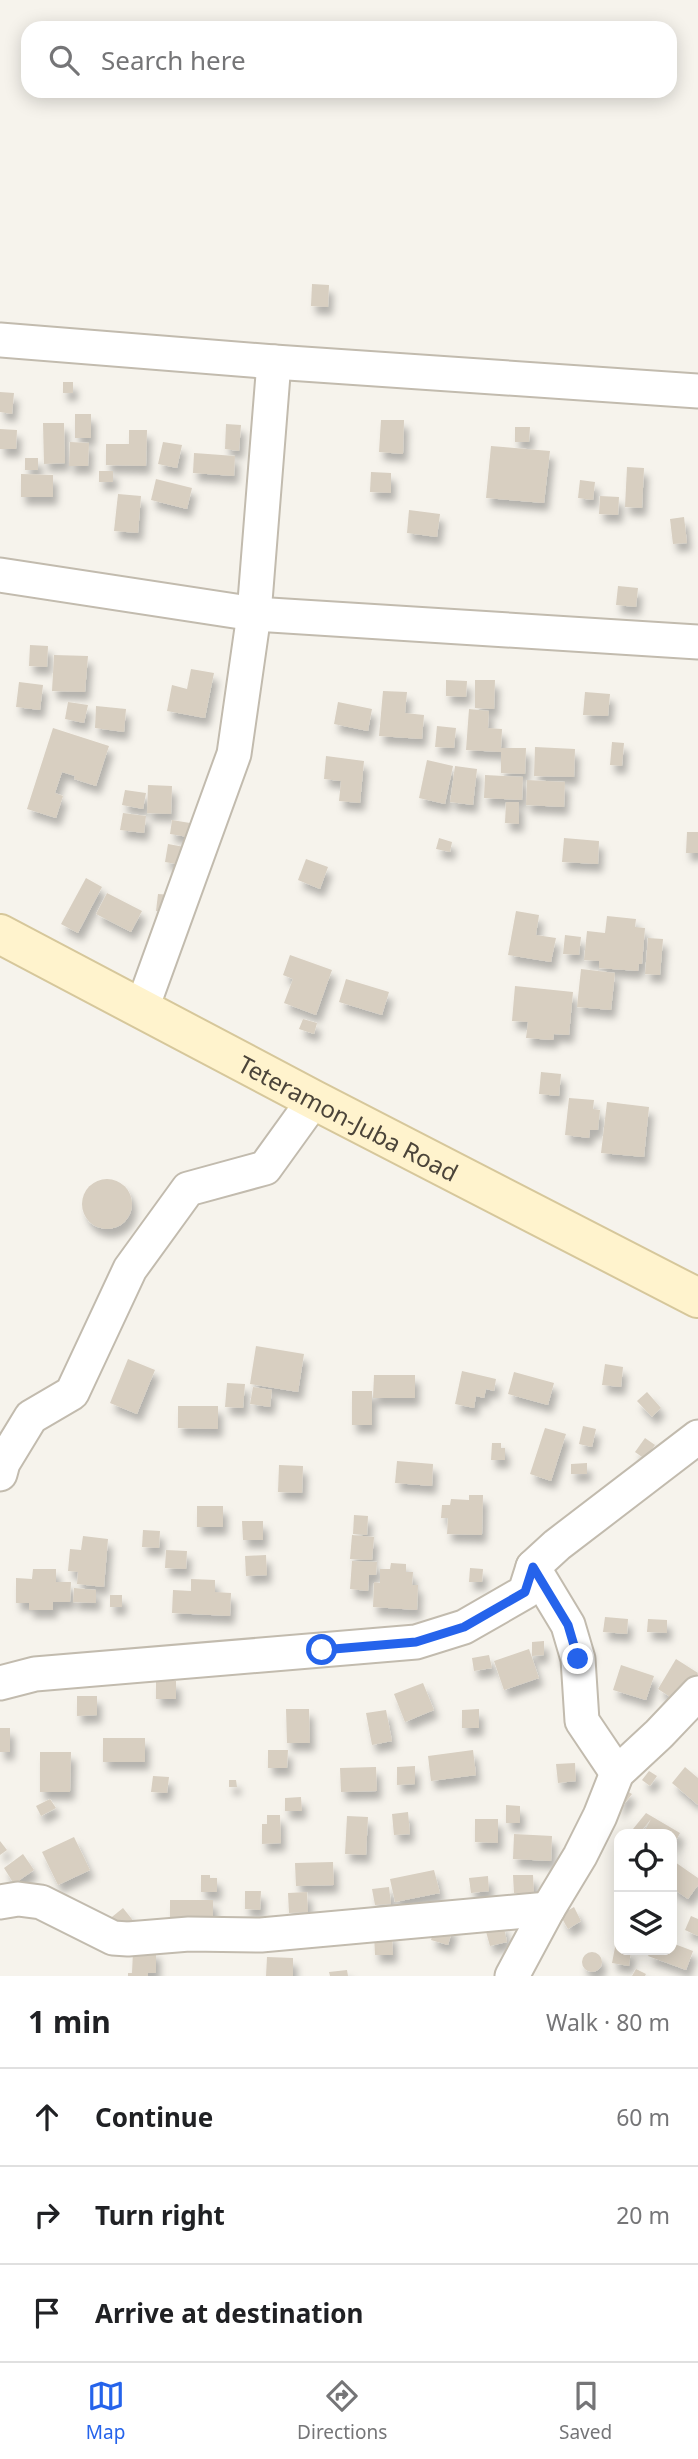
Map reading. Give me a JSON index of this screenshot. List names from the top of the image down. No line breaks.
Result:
{"streets":{"street":["Teteramon-Juba Road"]},"page":{"search":"Search here","heading":["1 min","Walk · 80 m"],"list":[["Continue","60 m"],["Turn right","20 m"],"Arrive at destination"],"nav":["Map","Directions","Saved"]}}
